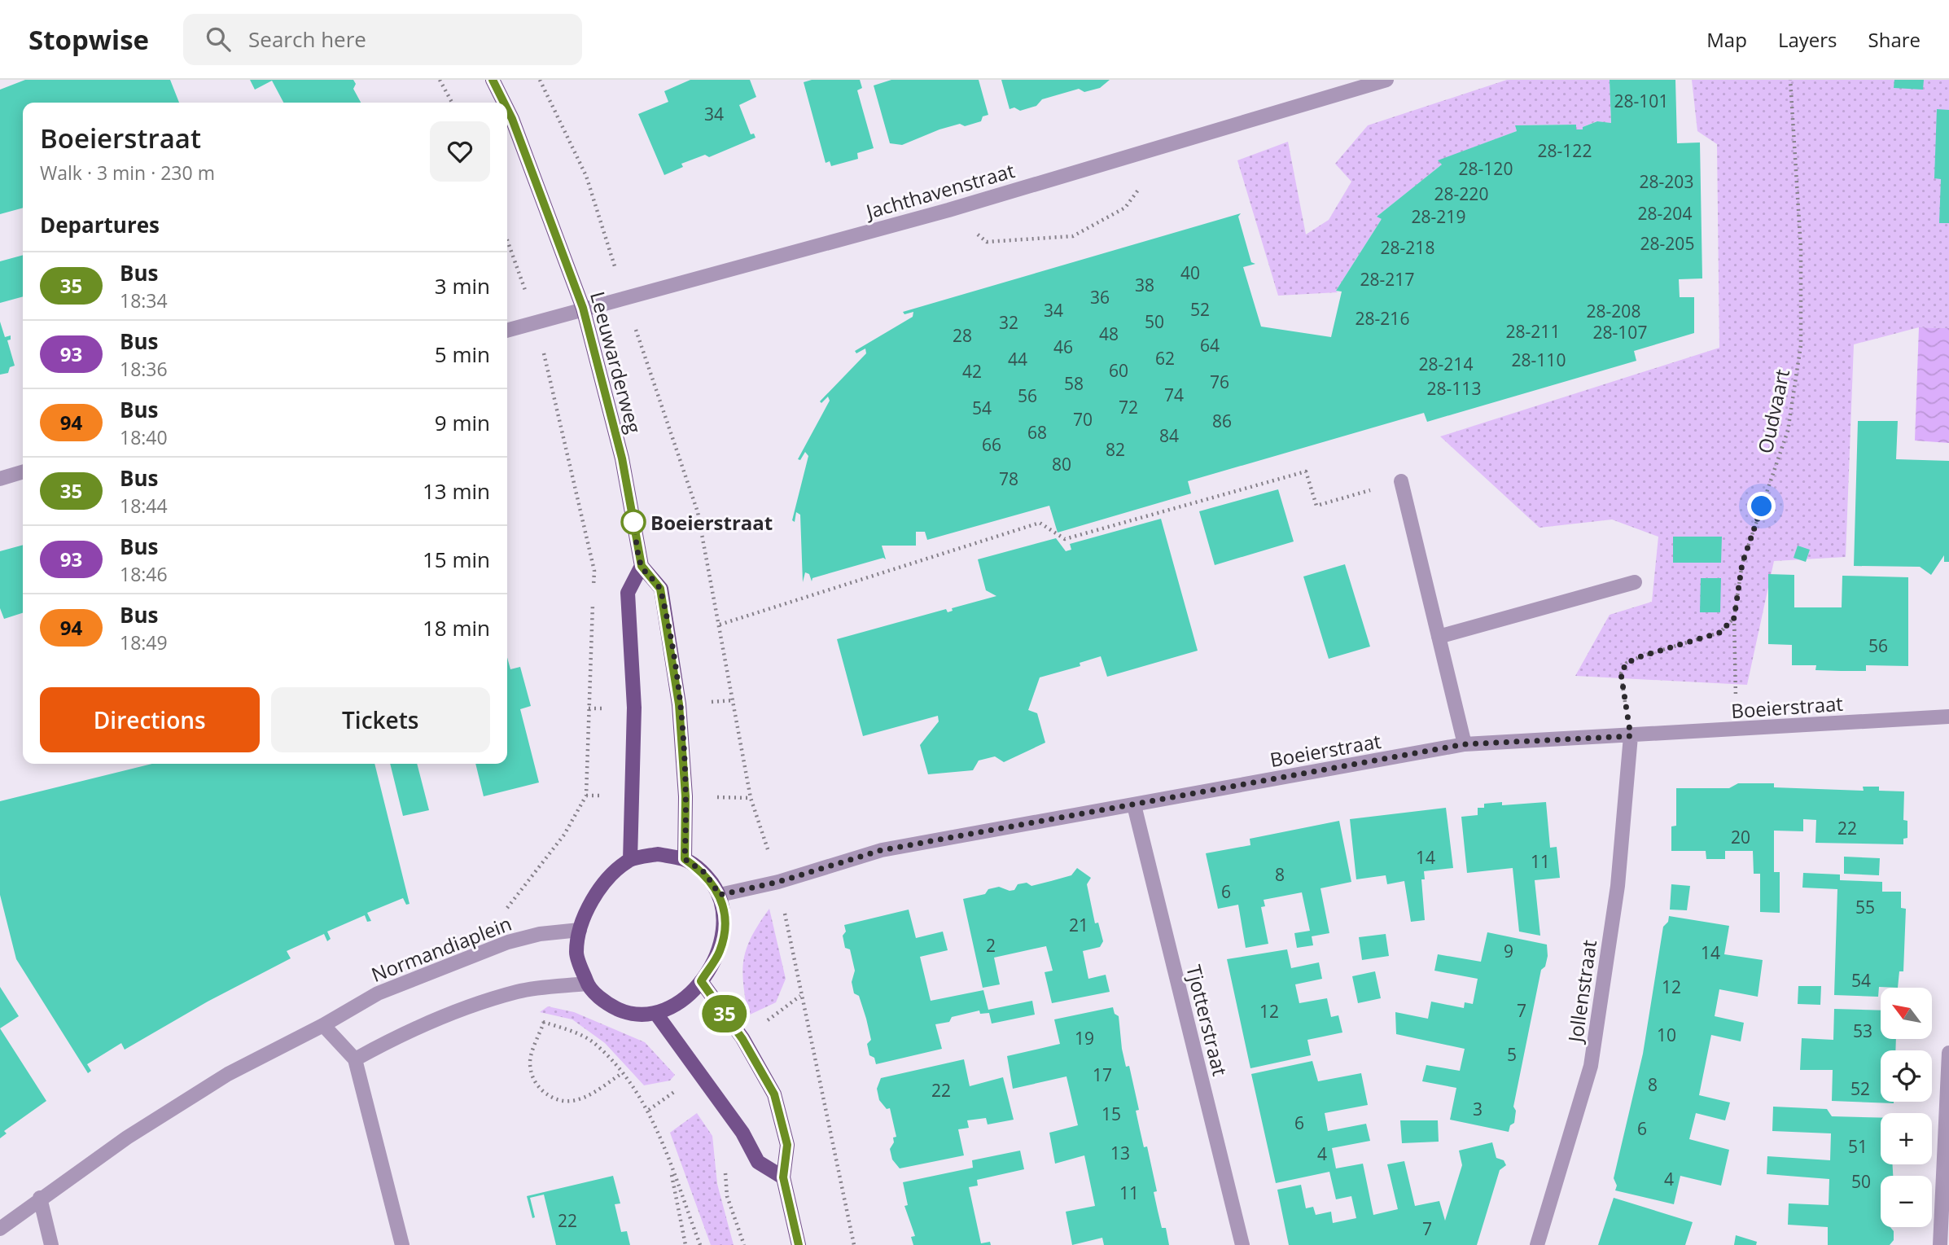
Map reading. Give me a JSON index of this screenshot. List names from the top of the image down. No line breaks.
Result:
{"streets":{"main road":["Leeuwarderweg"],"street":["Jachthavenstraat","Boeierstraat","Normandiaplein","Jollenstraat","Tjotterstraat"],"path":["Oudvaart"]},"crossings":[["Jachthavenstraat","Leeuwarderweg"],["Leeuwarderweg","Boeierstraat"],["Leeuwarderweg","Normandiaplein"],["Oudvaart","Boeierstraat"],["Boeierstraat","Normandiaplein"],["Boeierstraat","Jollenstraat"],["Boeierstraat","Tjotterstraat"]],"places":["Boeierstraat"],"lines":["bus line 35"],"house_numbers":["28-101","34","28-122","28-120","28-203","28-220","28-204","28-219","28-205","28-218","40","28-217","38","36","52","34","28-208","28-216","50","32","28-211","28-107","48","28","64","46","62","44","28-110","28-214","60","42","76","58","28-113","74","56","72","54","70","86","68","84","66","82","80","78","56","22","20","14","11","8","6","55","21","2","9","14","54","12","7","12","53","10","19","5","17","8","52","22","3","15","6","6","51","13","4","4","50","11","22","7"],"north":"top left","page":{"header":"Stopwise","search":"Search here","nav":["Map","Layers","Share"],"on_map":"35","heading":[["Boeierstraat","Walk · 3 min · 230 m"],"Departures"],"list":[{"mark":"35","name":"Bus","note":"18:34","value":"3 min"},{"mark":"93","name":"Bus","note":"18:36","value":"5 min"},{"mark":"94","name":"Bus","note":"18:40","value":"9 min"},{"mark":"35","name":"Bus","note":"18:44","value":"13 min"},{"mark":"93","name":"Bus","note":"18:46","value":"15 min"},{"mark":"94","name":"Bus","note":"18:49","value":"18 min"}],"buttons":["Directions","Tickets"],"map_buttons":["+","−"]}}
